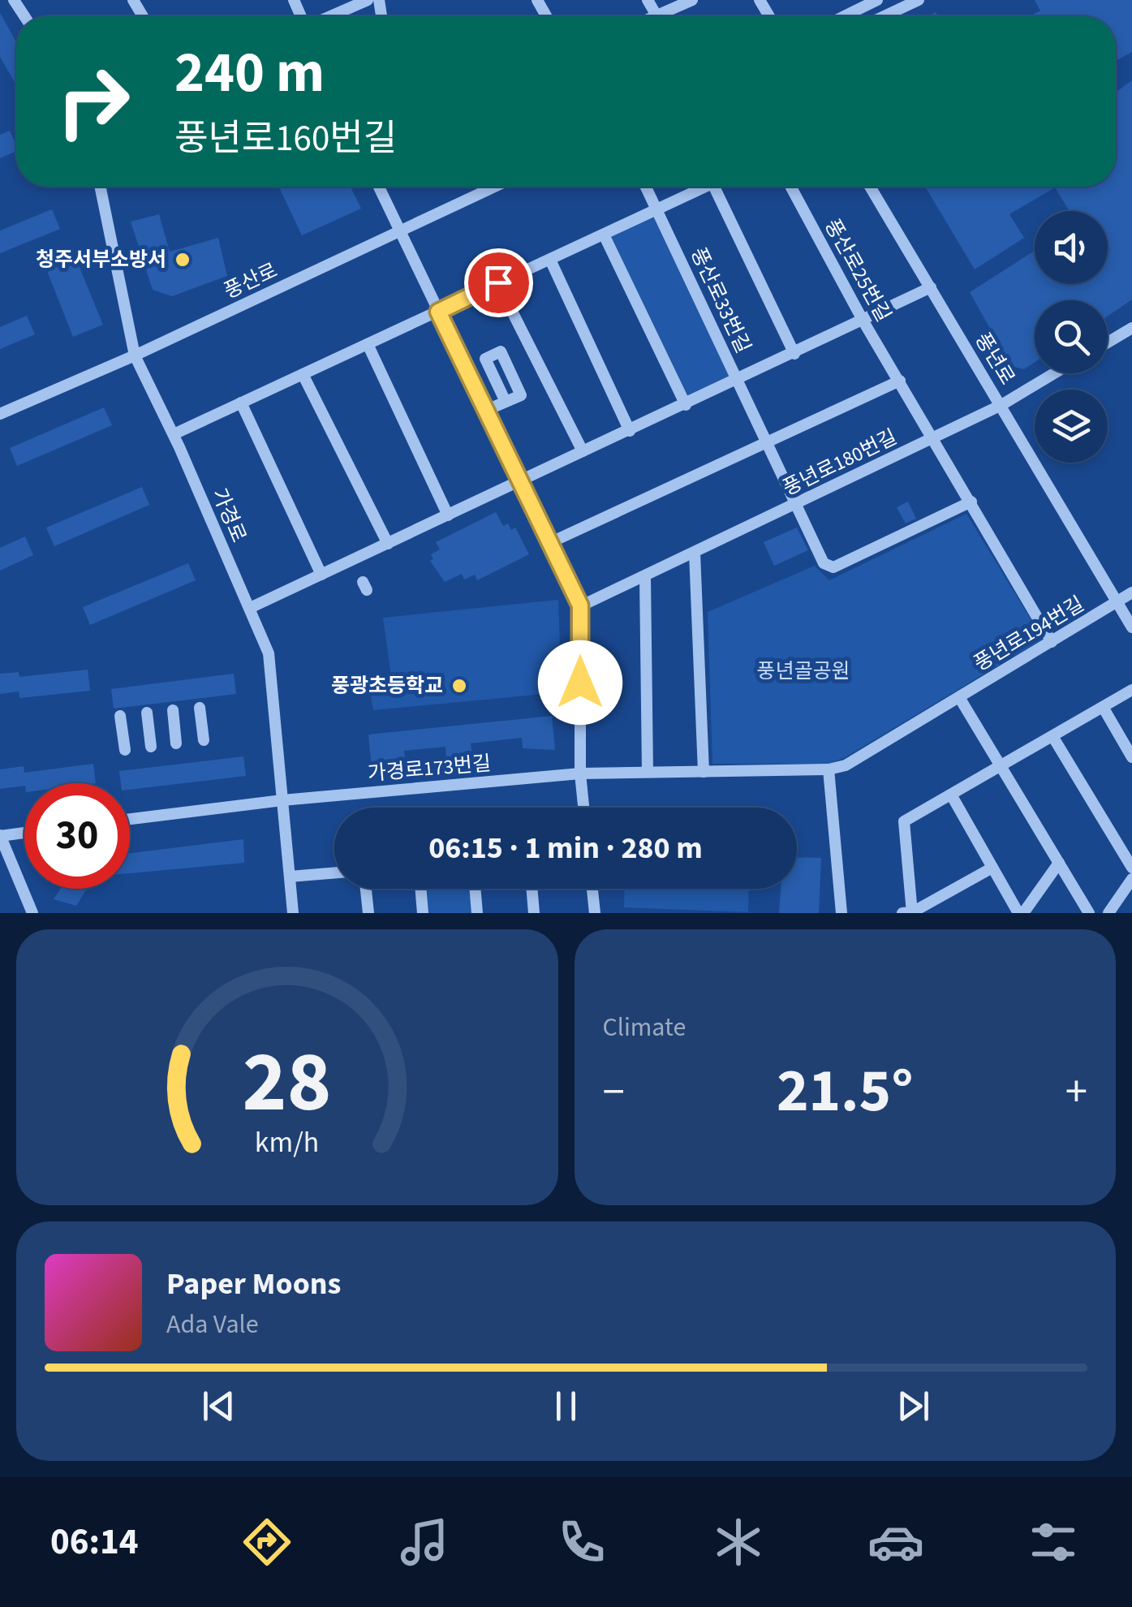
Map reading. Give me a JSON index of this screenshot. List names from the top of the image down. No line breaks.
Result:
{"streets":{"street":["풍산로25번길","풍산로","풍산로33번길","풍년로","풍년로180번길","가경로","풍년로194번길","가경로173번길"]},"crossings":[["풍산로25번길","풍년로180번길"],["풍산로25번길","풍년로194번길"],["풍산로","가경로"],["풍산로33번길","풍년로180번길"],["풍년로","풍년로180번길"],["풍년로","풍년로194번길"],["가경로","가경로173번길"],["풍년로194번길","가경로173번길"]],"parks":["풍년골공원"],"places":["청주서부소방서","풍광초등학교"],"page":{"turn":["240 m","풍년로160번길"],"limit":"30","trip":"06:15 · 1 min · 280 m","tile":"Climate","heat":["−","21.5°","+"],"song":["Paper Moons","Ada Vale"],"tabs":"06:14","gauge":["28","km/h"]}}
